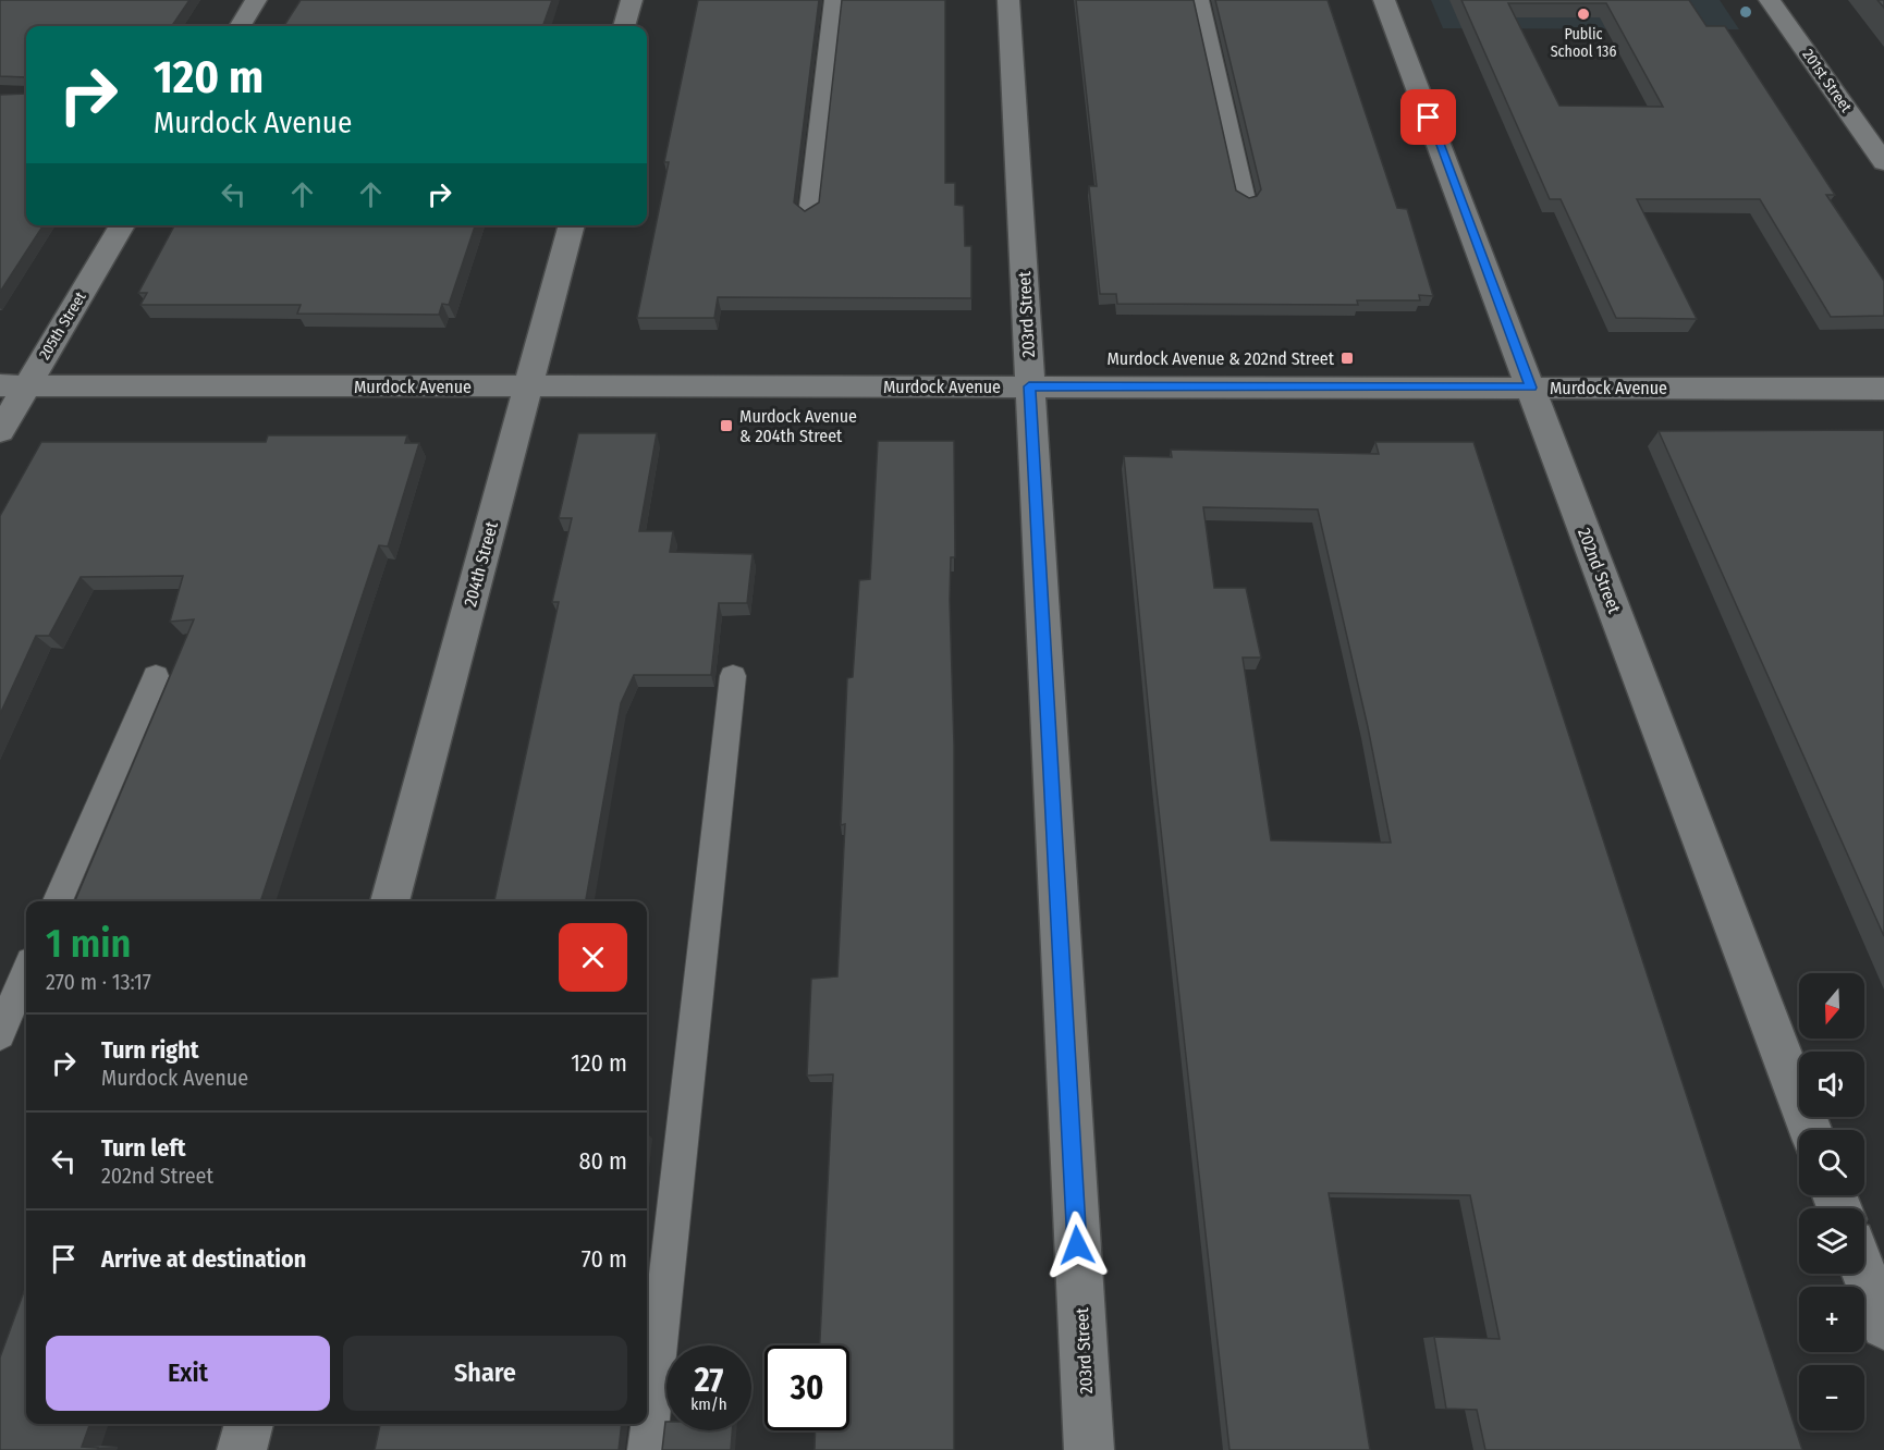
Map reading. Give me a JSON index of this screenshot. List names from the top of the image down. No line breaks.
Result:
{"streets":{"street":["201st Street","203rd Street","205th Street","Murdock Avenue","204th Street","202nd Street"]},"crossings":[["203rd Street","Murdock Avenue"],["205th Street","Murdock Avenue"],["Murdock Avenue","204th Street"],["Murdock Avenue","202nd Street"]],"places":{"other":["Public School 136"],"transit":["Murdock Avenue & 202nd Street","Murdock Avenue & 204th Street"]},"north":"bottom","page":{"turn":["120 m","Murdock Avenue"],"heading":["1 min","270 m · 13:17"],"map_buttons":["+","−"],"list":[{"name":"Turn right","note":"Murdock Avenue","value":"120 m"},{"name":"Turn left","note":"202nd Street","value":"80 m"},{"name":"Arrive at destination","value":"70 m"}],"buttons":["Exit","Share"],"speed":"27 km/h","limit":"30"}}
